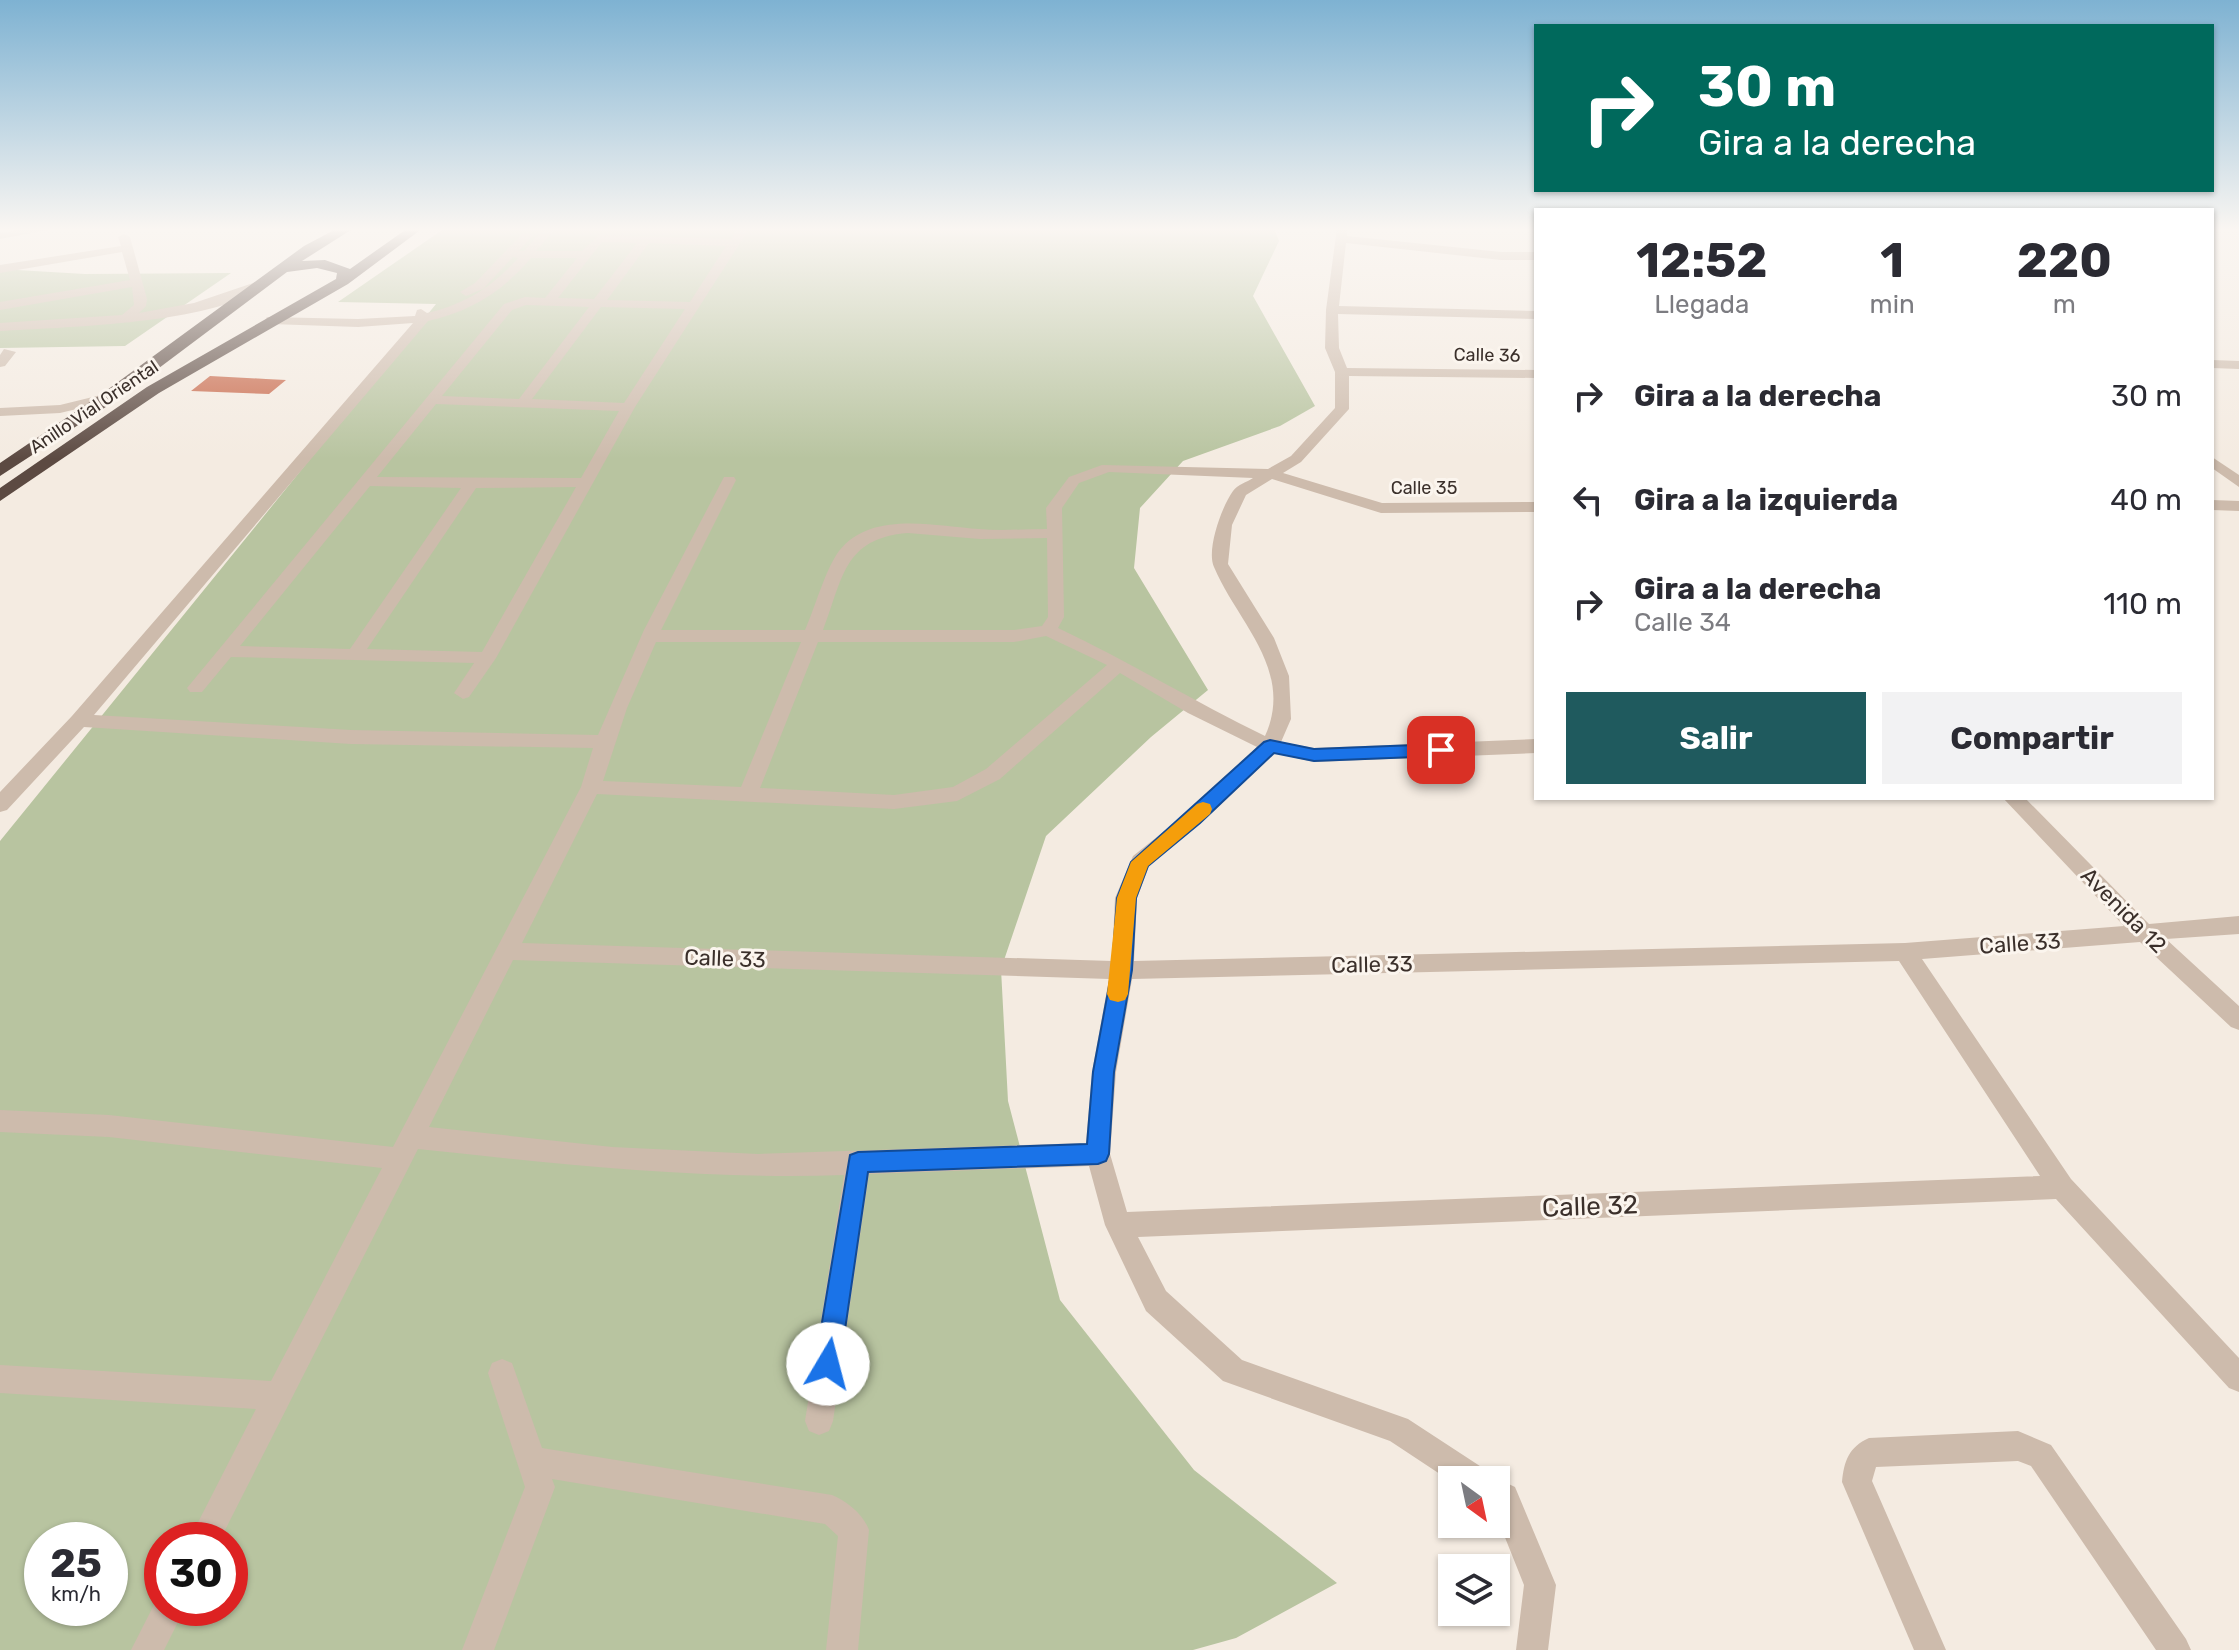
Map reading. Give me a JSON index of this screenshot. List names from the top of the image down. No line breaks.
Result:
{"streets":{"highway":["Anillo Vial Oriental"],"street":["Calle 36","Calle 35","Avenida 12","Calle 33","Calle 32"]},"crossings":[["Avenida 12","Calle 33"]],"north":"bottom right","page":{"turn":["30 m","Gira a la derecha"],"eta":["12:52","Llegada","1","min","220","m"],"list":[{"name":"Gira a la derecha","value":"30 m"},{"name":"Gira a la izquierda","value":"40 m"},{"name":"Gira a la derecha","note":"Calle 34","value":"110 m"}],"buttons":["Salir","Compartir"],"speed":"25 km/h","limit":"30"}}
